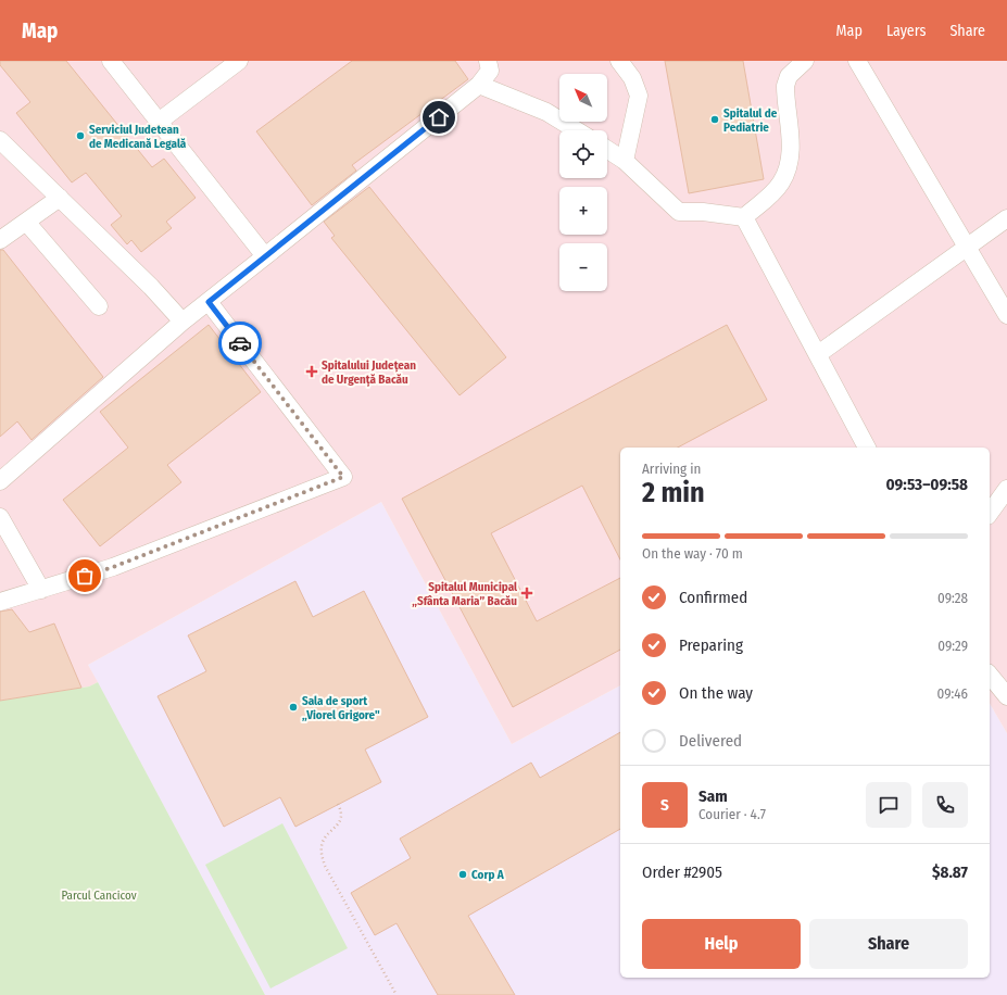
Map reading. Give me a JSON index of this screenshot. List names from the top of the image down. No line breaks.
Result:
{"parks":["Parcul Cancicov"],"places":{"other":["Spitalul de Pediatrie","Serviciul Judetean de Medicană Legală","Sala de sport „Viorel Grigore\"","Corp A"],"health":["Spitalului Județean de Urgență Bacău","Spitalul Municipal „Sfânta Maria” Bacău"]},"north":"top left","page":{"header":"Map","nav":["Map","Layers","Share"],"map_buttons":["+","−"],"heading":["2 min","Arriving in","09:53–09:58"],"panel":["Sam","Courier · 4.7","Order #2905","$8.87"],"bar":"On the way · 70 m","list":[["Confirmed","09:28"],["Preparing","09:29"],["On the way","09:46"],"Delivered"],"round":"S","buttons":["Help","Share"]}}
